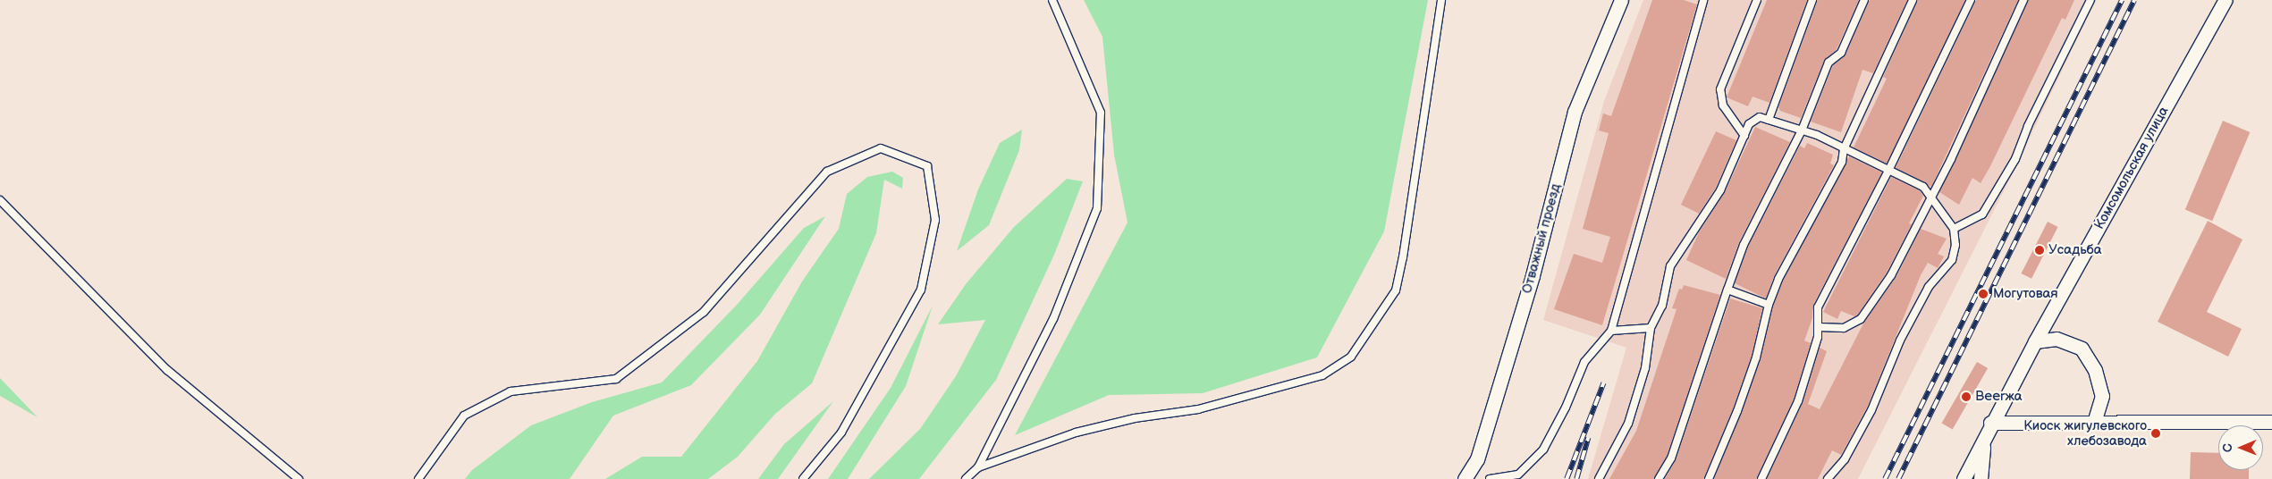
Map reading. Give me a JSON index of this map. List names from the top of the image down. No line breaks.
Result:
{"streets":{"street":["Комсомольская улица","Отважный проезд"]},"places":["Усадьба","Могутовая","Beerжа","Киоск жигулевского хлебозавода"],"north":"left"}
